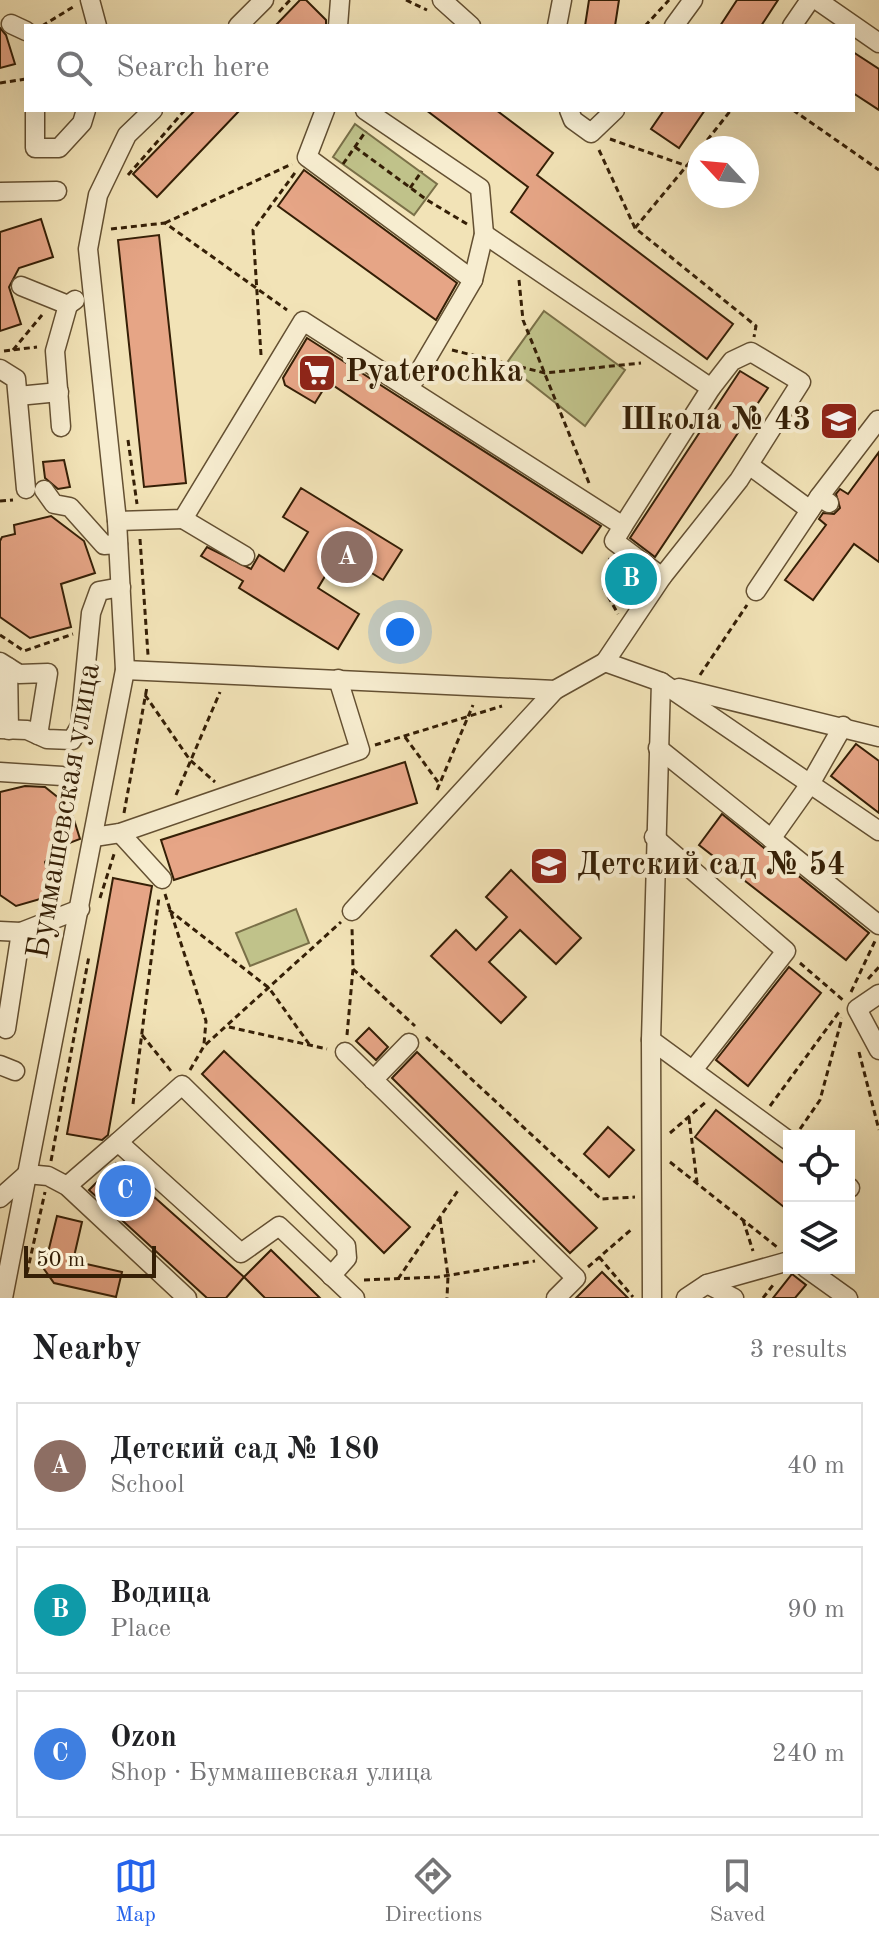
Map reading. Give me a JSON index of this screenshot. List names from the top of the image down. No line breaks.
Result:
{"streets":{"street":["Буммашевская улица"]},"places":{"supermarket":["Pyaterochka"],"school or university":["Школа № 43","Детский сад № 54"]},"scale_bar":"50 m","north":"top left","page":{"search":"Search here","pins":["A","B","C"],"scale":"50 m","heading":["Nearby","3 results"],"list":[{"mark":"A","name":"Детский сад № 180","note":"School","value":"40 m"},{"mark":"B","name":"Водица","note":"Place","value":"90 m"},{"mark":"C","name":"Ozon","note":"Shop · Буммашевская улица","value":"240 m"}],"nav":["Map","Directions","Saved"]}}
